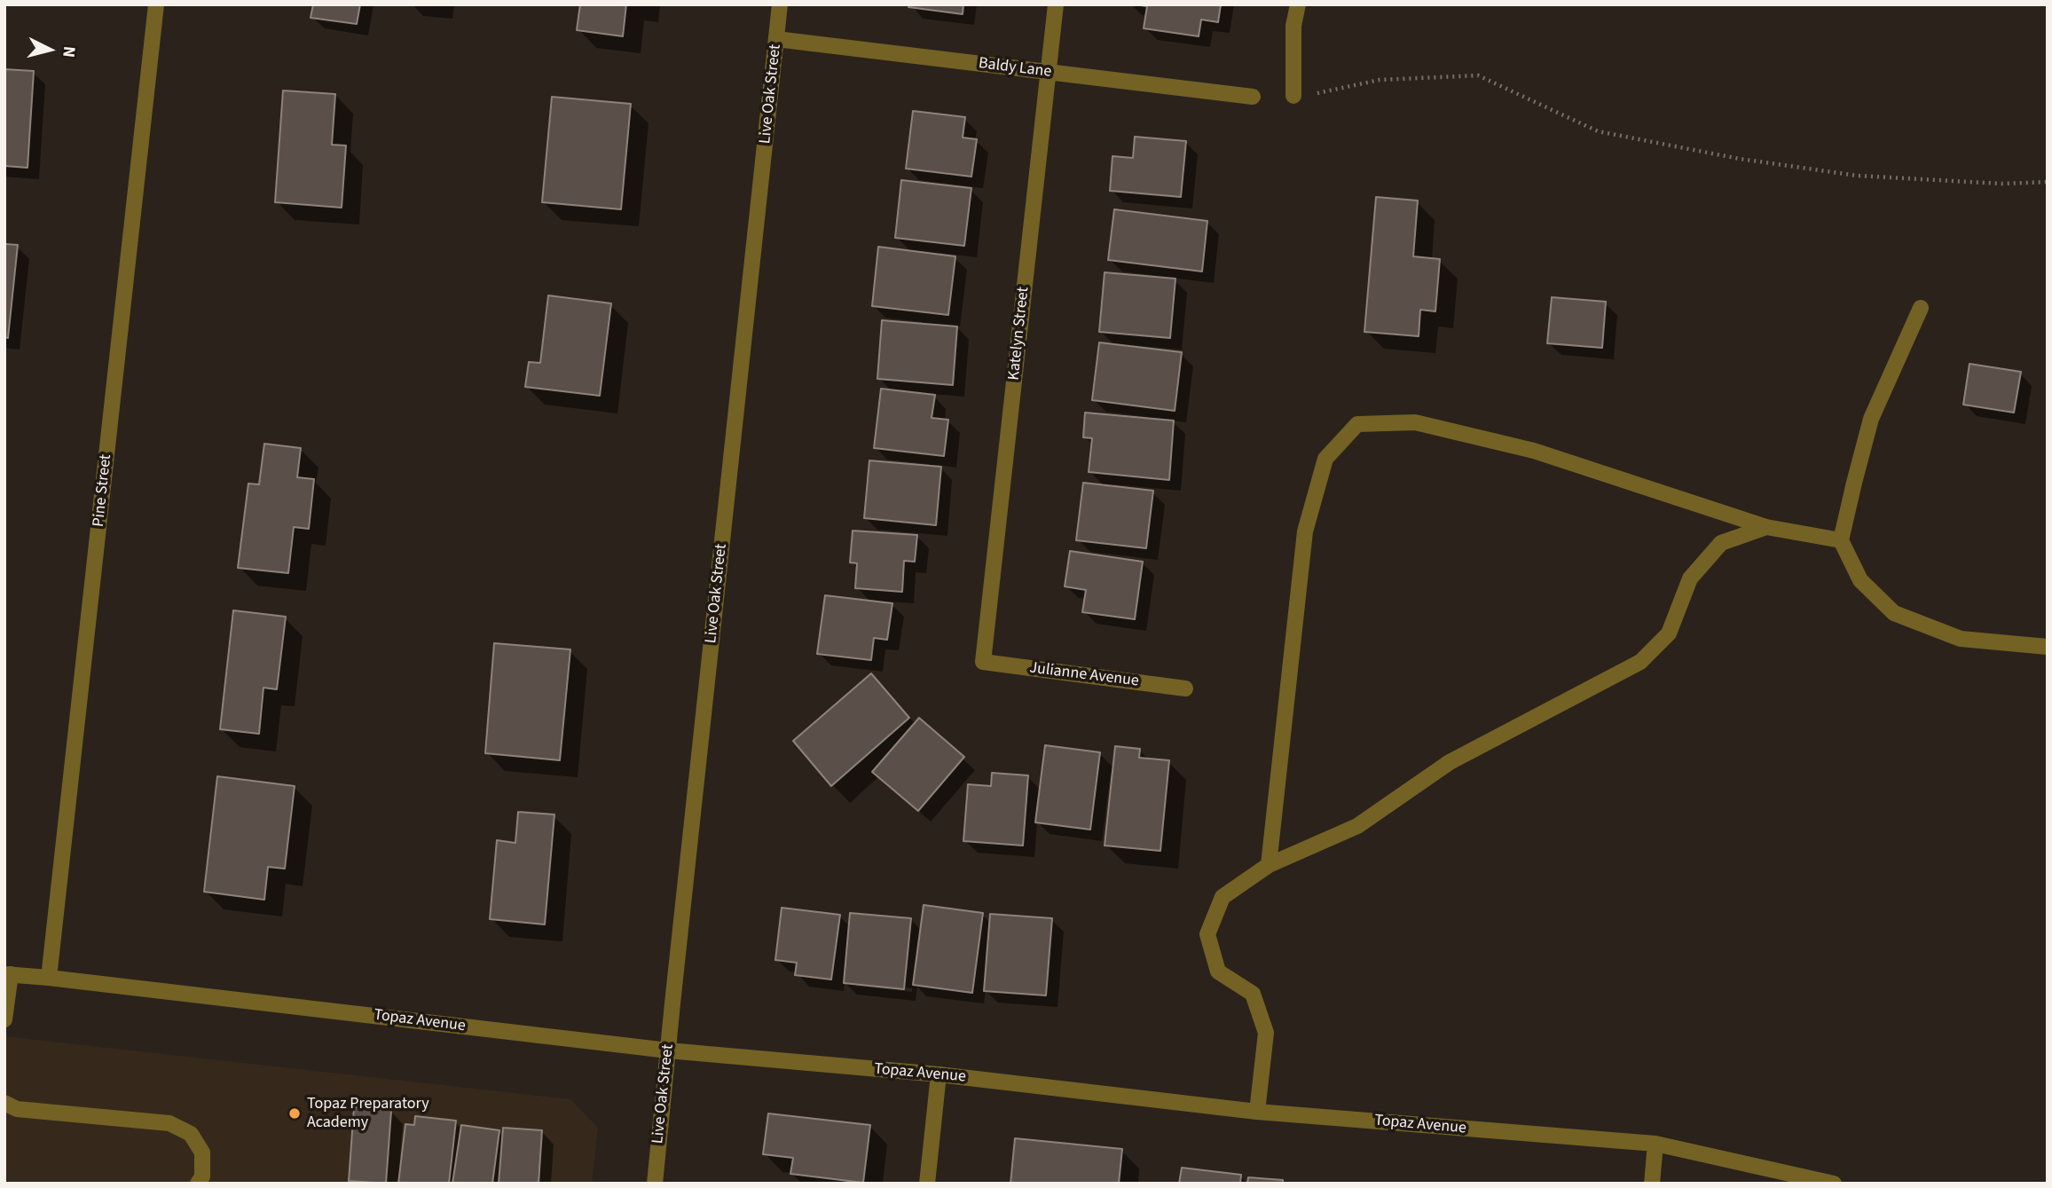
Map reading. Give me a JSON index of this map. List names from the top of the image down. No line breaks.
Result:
{"streets":{"street":["Baldy Lane","Live Oak Street","Katelyn Street","Pine Street","Julianne Avenue","Topaz Avenue"]},"crossings":[["Baldy Lane","Live Oak Street"],["Baldy Lane","Katelyn Street"],["Live Oak Street","Topaz Avenue"],["Katelyn Street","Julianne Avenue"],["Pine Street","Topaz Avenue"]],"places":["Topaz Preparatory Academy"],"north":"right"}
